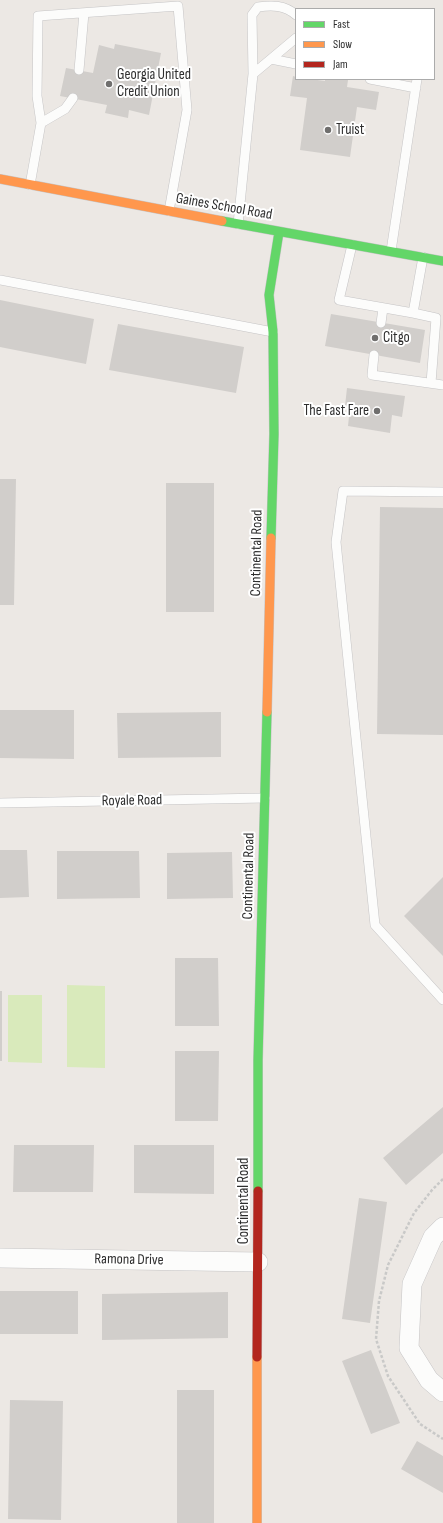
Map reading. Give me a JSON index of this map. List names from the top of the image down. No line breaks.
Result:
{"streets":{"street":["Gaines School Road","Continental Road","Ramona Drive"],"lane":["Royale Road"]},"crossings":[["Gaines School Road","Continental Road"],["Continental Road","Royale Road"],["Continental Road","Ramona Drive"]],"places":["Georgia United Credit Union","Truist","Citgo","The Fast Fare"],"legend":["Fast","Slow","Jam"]}
